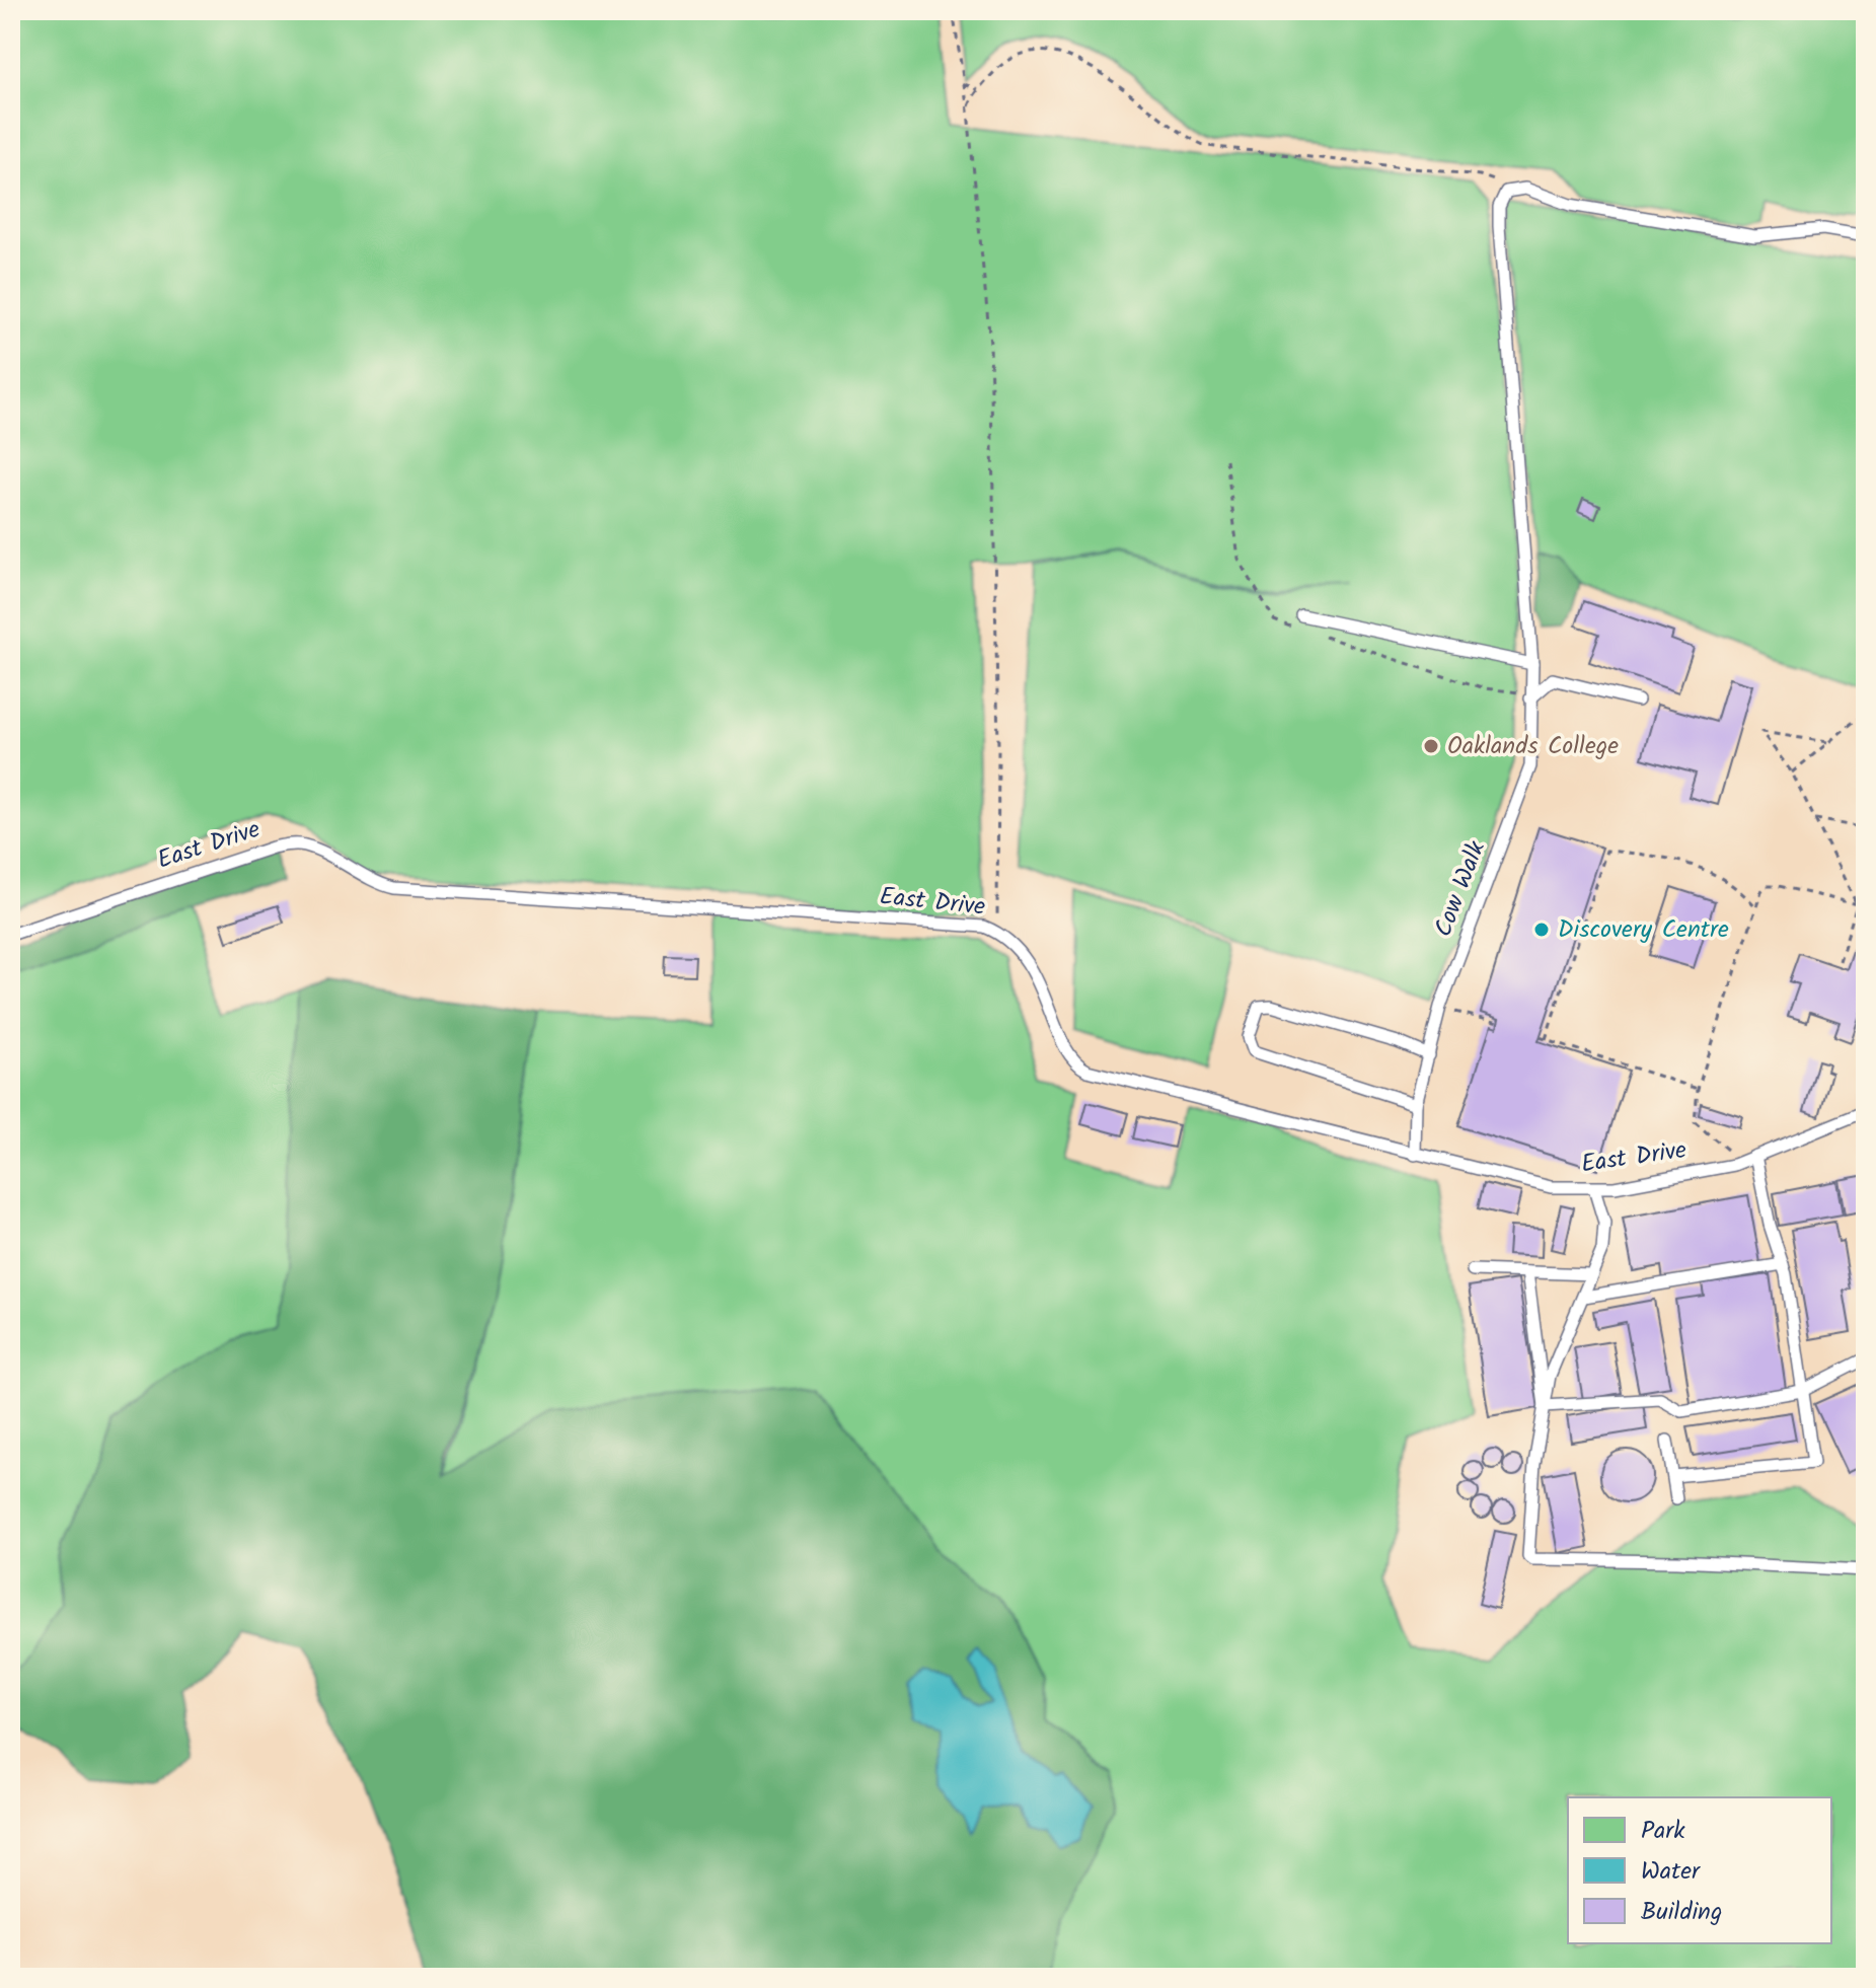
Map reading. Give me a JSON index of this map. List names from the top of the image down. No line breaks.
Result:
{"streets":{"lane":["East Drive","Cow Walk"]},"crossings":[["East Drive","Cow Walk"]],"places":["Oaklands College","Discovery Centre"],"legend":["Park","Water","Building"]}
